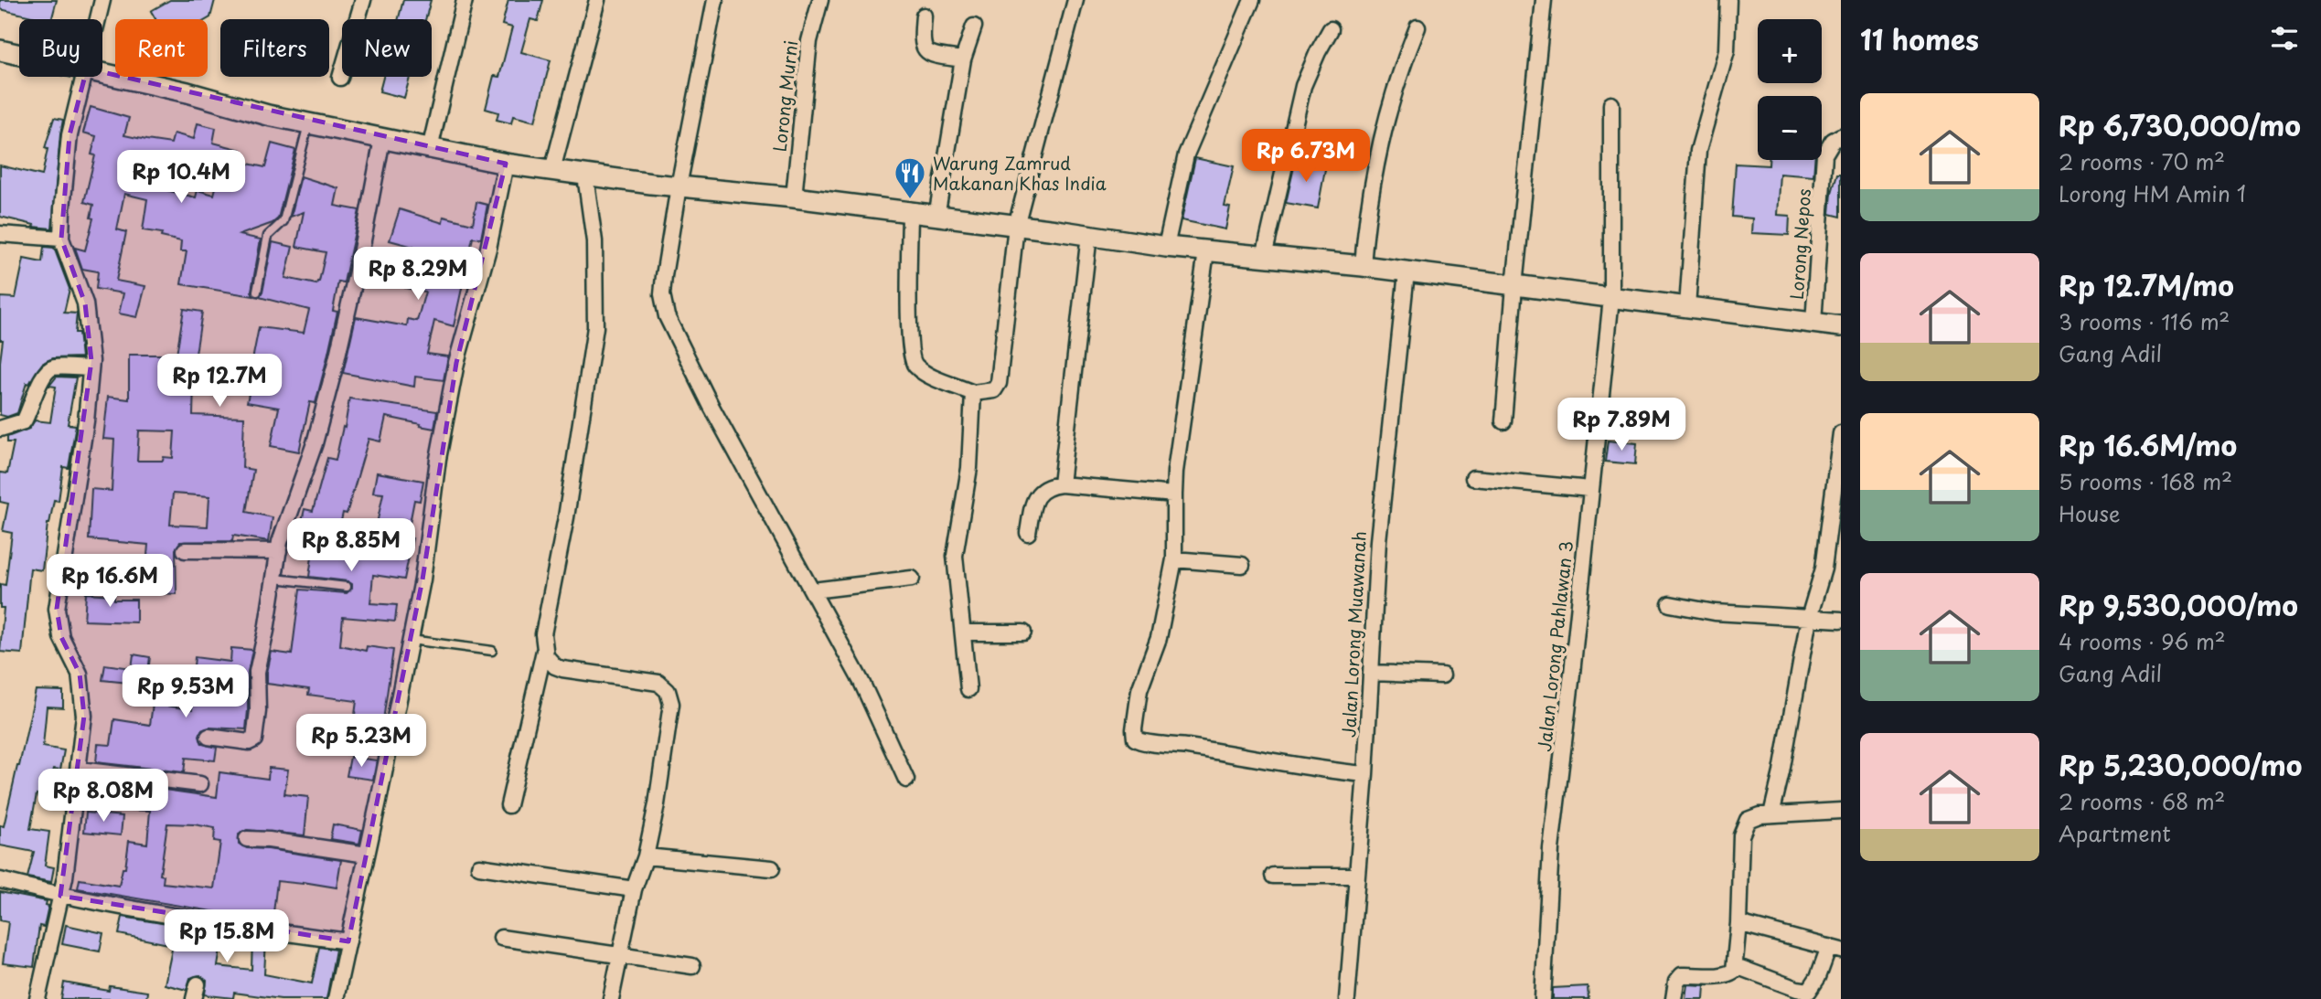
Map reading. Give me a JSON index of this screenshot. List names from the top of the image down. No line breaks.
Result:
{"streets":{"street":["Lorong Murni","Lorong Nepos","Jalan Lorong Muawanah","Jalan Lorong Pahlawan 3"]},"places":{"restaurant":["Warung Zamrud Makanan Khas India"]},"page":{"heading":"11 homes","map_buttons":["+","−"],"chip":["Buy","Rent","Filters","New"],"list":[{"name":"Rp 6,730,000/mo","note":"2 rooms · 70 m² · Lorong HM Amin 1"},{"name":"Rp 12.7M/mo","note":"3 rooms · 116 m² · Gang Adil"},{"name":"Rp 16.6M/mo","note":"5 rooms · 168 m² · House"},{"name":"Rp 9,530,000/mo","note":"4 rooms · 96 m² · Gang Adil"},{"name":"Rp 5,230,000/mo","note":"2 rooms · 68 m² · Apartment"}],"price":["Rp 6.73M","Rp 10.4M","Rp 8.29M","Rp 12.7M","Rp 7.89M","Rp 8.85M","Rp 16.6M","Rp 9.53M","Rp 5.23M","Rp 8.08M","Rp 15.8M"]}}
